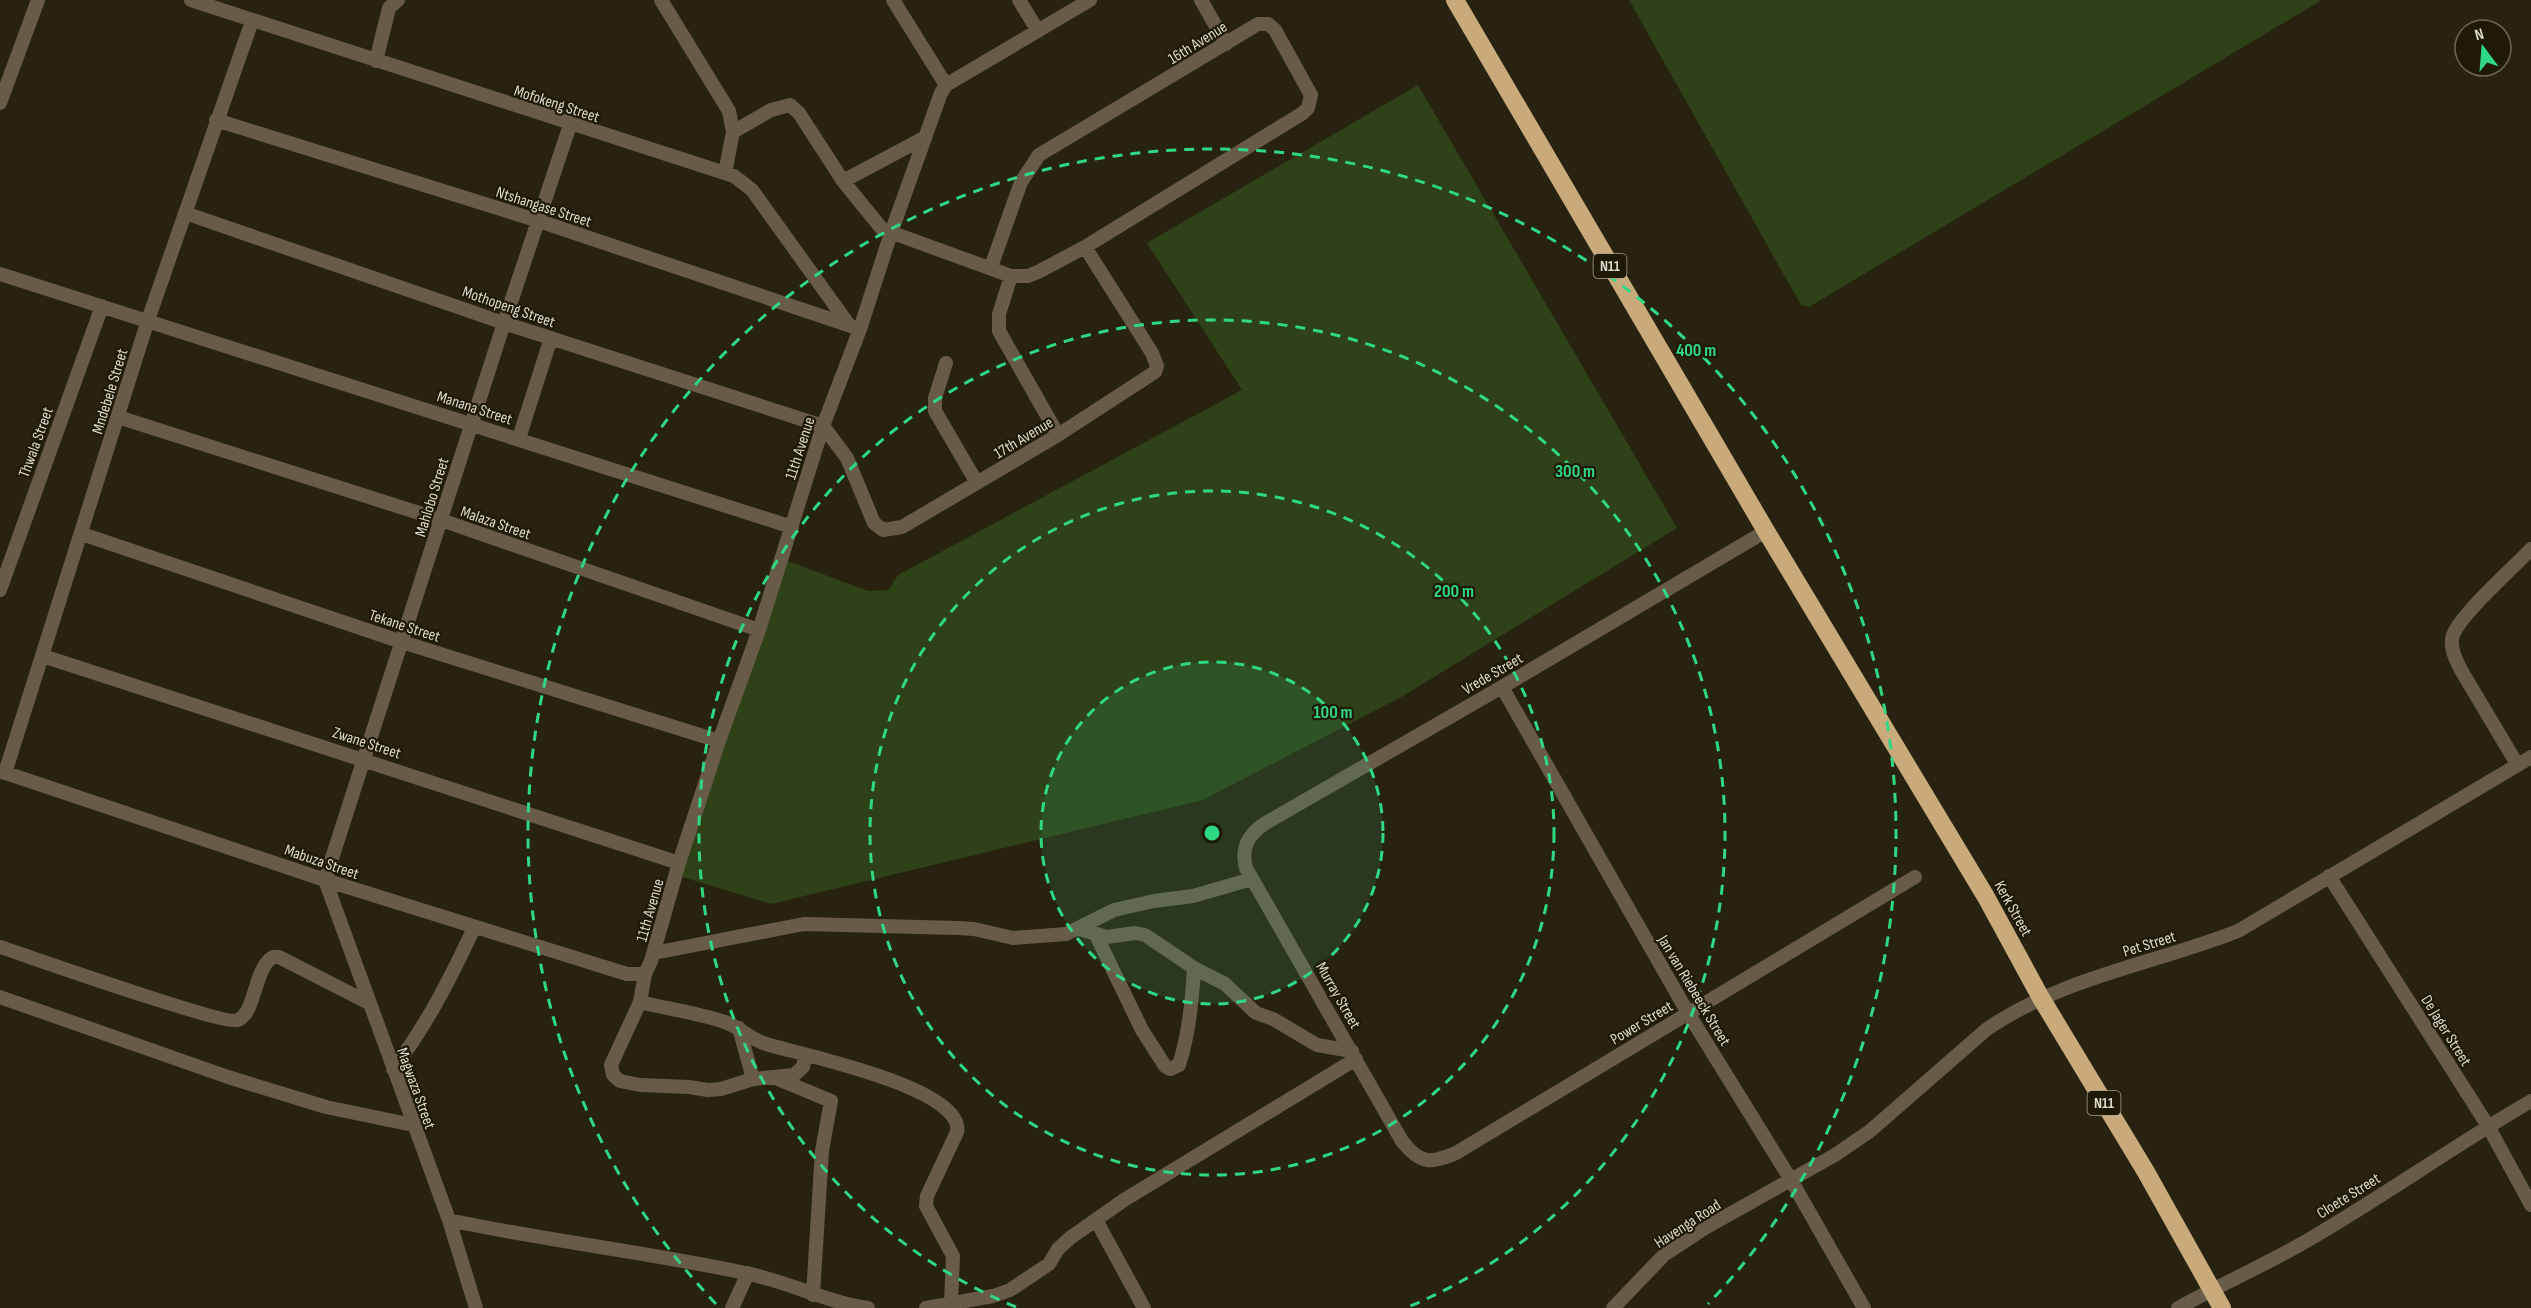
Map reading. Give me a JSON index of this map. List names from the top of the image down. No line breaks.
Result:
{"streets":{"highway":["N11","Kerk Street"],"street":["16th Avenue","Mofokeng Street","Ntshangase Street","Mothopeng Street","Mndebele Street","Manana Street","17th Avenue","Thwala Street","11th Avenue","Mahlobo Street","Malaza Street","Tekane Street","Vrede Street","Zwane Street","Mabuza Street","Pet Street","Jan van Riebeeck Street","Murray Street","Power Street","De Jager Street","Magwaza Street","Cloete Street","Havenga Road"]},"crossings":[["16th Avenue","17th Avenue"],["Mofokeng Street","Ntshangase Street"],["Mofokeng Street","Mndebele Street"],["Mofokeng Street","11th Avenue"],["Mofokeng Street","Mahlobo Street"],["Ntshangase Street","Mndebele Street"],["Ntshangase Street","11th Avenue"],["Ntshangase Street","Mahlobo Street"],["N11","Vrede Street"],["N11","Kerk Street"],["Mothopeng Street","Mndebele Street"],["Mothopeng Street","17th Avenue"],["Mothopeng Street","11th Avenue"],["Mothopeng Street","Mahlobo Street"],["Mndebele Street","Manana Street"],["Mndebele Street","Malaza Street"],["Mndebele Street","Tekane Street"],["Mndebele Street","Zwane Street"],["Mndebele Street","Mabuza Street"],["Manana Street","Thwala Street"],["Manana Street","11th Avenue"],["Manana Street","Mahlobo Street"],["17th Avenue","11th Avenue"],["11th Avenue","Malaza Street"],["11th Avenue","Tekane Street"],["11th Avenue","Zwane Street"],["11th Avenue","Mabuza Street"],["Mahlobo Street","Malaza Street"],["Mahlobo Street","Tekane Street"],["Mahlobo Street","Zwane Street"],["Mahlobo Street","Mabuza Street"],["Mahlobo Street","Magwaza Street"],["Vrede Street","Kerk Street"],["Vrede Street","Jan van Riebeeck Street"],["Vrede Street","Murray Street"],["Mabuza Street","Magwaza Street"],["Kerk Street","Pet Street"],["Kerk Street","Cloete Street"],["Pet Street","Jan van Riebeeck Street"],["Pet Street","De Jager Street"],["Pet Street","Havenga Road"],["Jan van Riebeeck Street","Power Street"],["Jan van Riebeeck Street","Havenga Road"],["Murray Street","Power Street"],["De Jager Street","Cloete Street"]],"north":"top","rings":["400 m","300 m","200 m","100 m"]}
